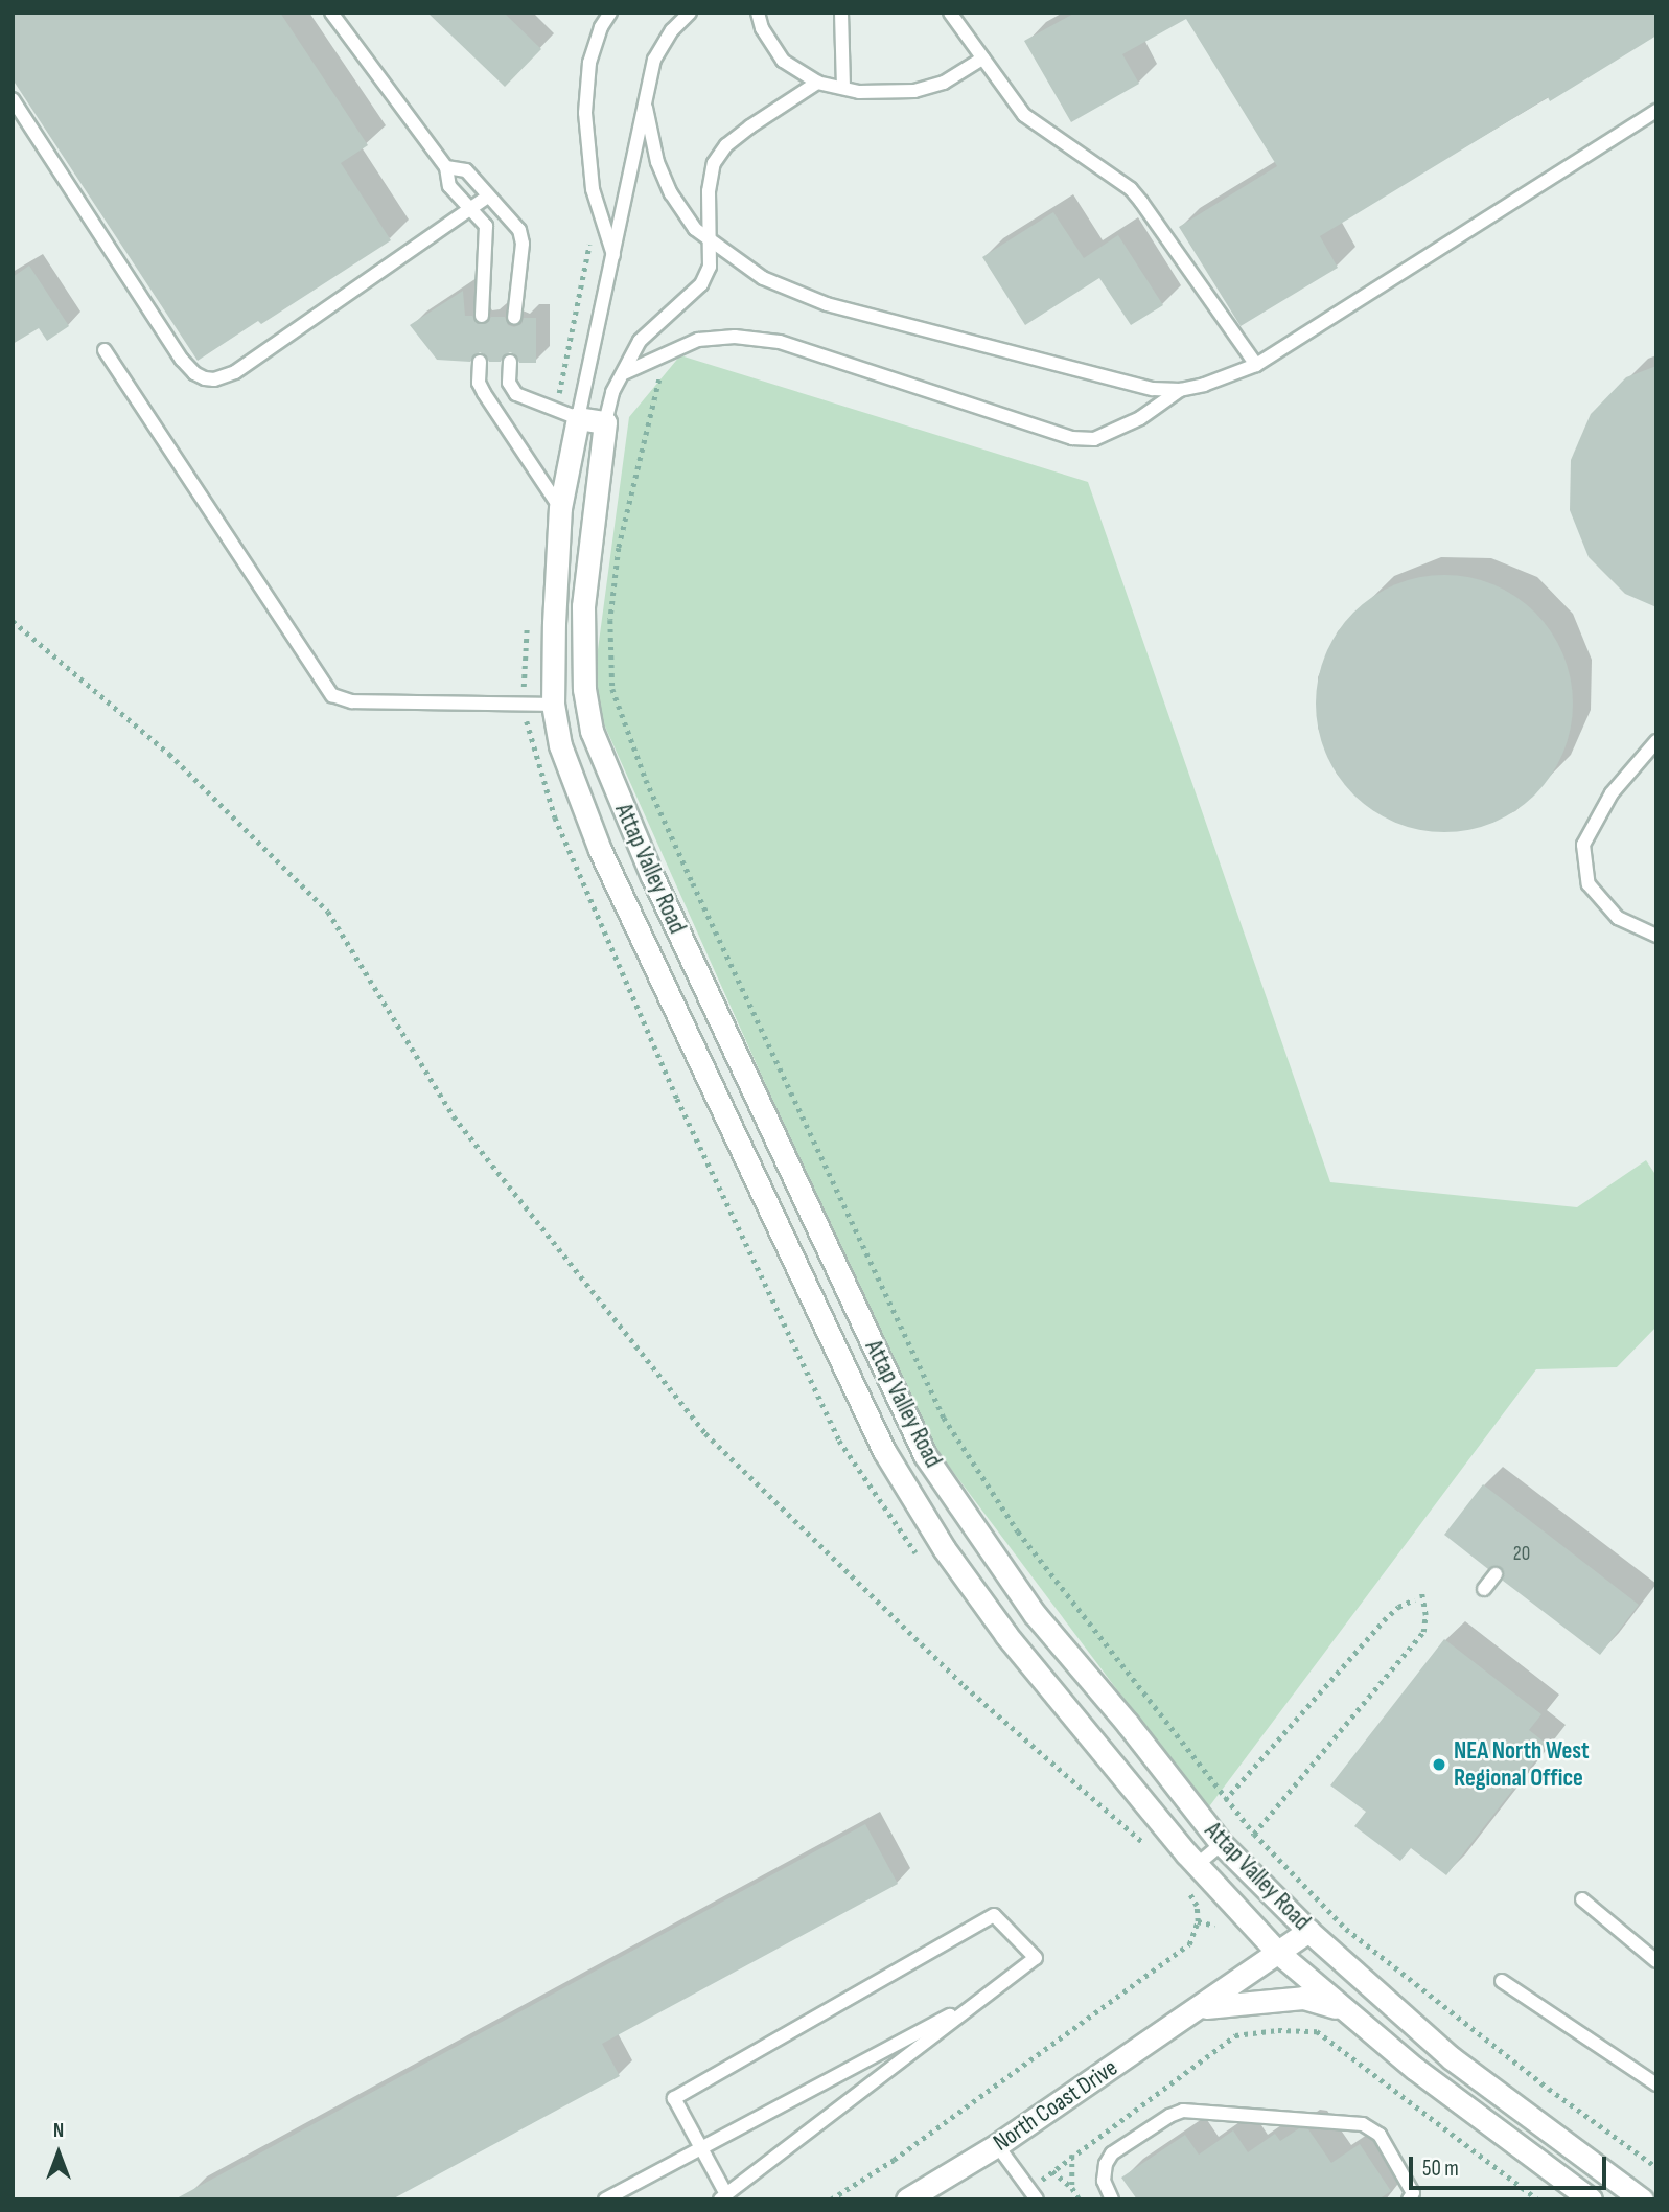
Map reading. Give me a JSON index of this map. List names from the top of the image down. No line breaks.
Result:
{"streets":{"street":["Attap Valley Road","North Coast Drive"]},"crossings":[["Attap Valley Road","North Coast Drive"]],"places":["NEA North West Regional Office"],"house_numbers":["20"],"scale_bar":"50 m","north":"top"}
